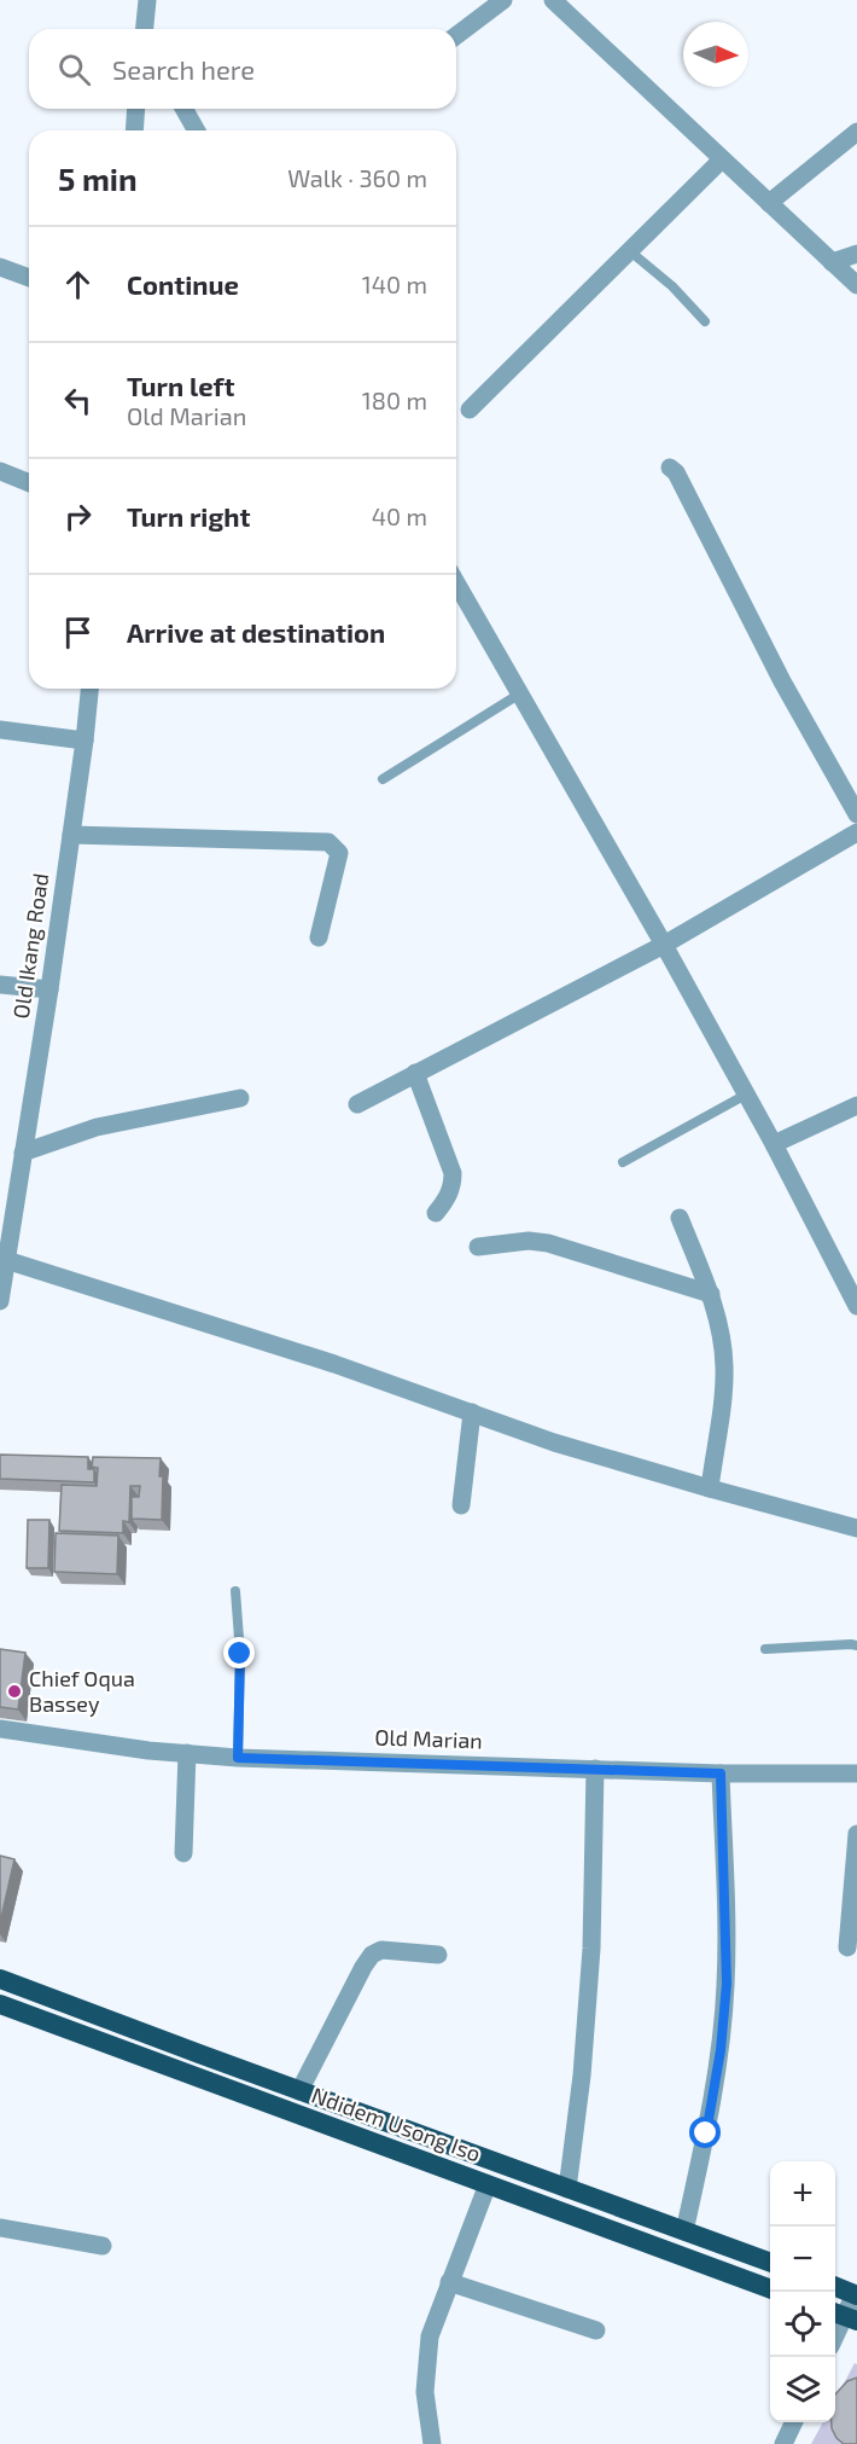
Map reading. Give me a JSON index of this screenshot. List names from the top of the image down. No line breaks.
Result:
{"streets":{"highway":["Ndidem Usong Iso"],"street":["Old Ikang Road","Old Marian"]},"places":["Chief Oqua Bassey"],"north":"right","page":{"search":"Search here","heading":["5 min","Walk · 360 m"],"list":[["Continue","140 m"],["Turn left","Old Marian","180 m"],["Turn right","40 m"],"Arrive at destination"],"map_buttons":["+","−"]}}
